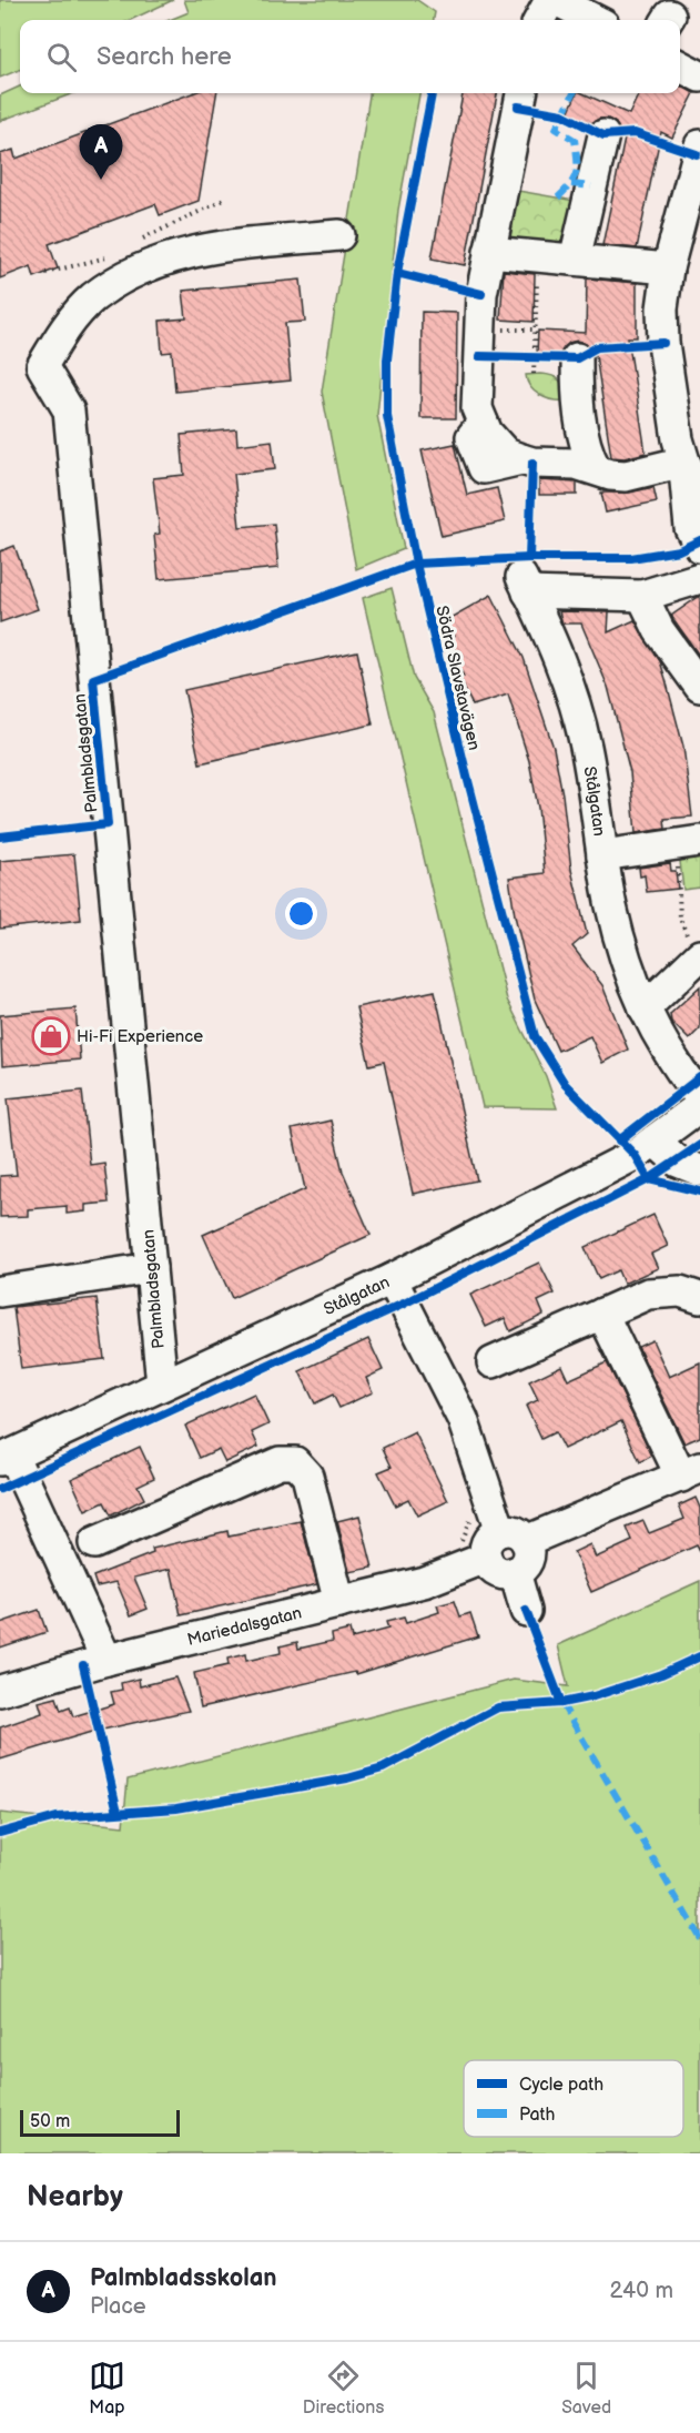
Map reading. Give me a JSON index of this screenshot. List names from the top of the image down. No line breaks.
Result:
{"streets":{"street":["Palmbladsgatan","Stålgatan","Mariedalsgatan"],"cycle path":["Södra Slavstavägen"]},"crossings":[["Palmbladsgatan","Stålgatan"]],"places":{"shop":["Hi-Fi Experience"]},"legend":["Cycle path","Path"],"scale_bar":"50 m","page":{"search":"Search here","pins":"A","scale":"50 m","heading":"Nearby","list":[{"mark":"A","name":"Palmbladsskolan","note":"Place","value":"240 m"}],"nav":["Map","Directions","Saved"]}}
